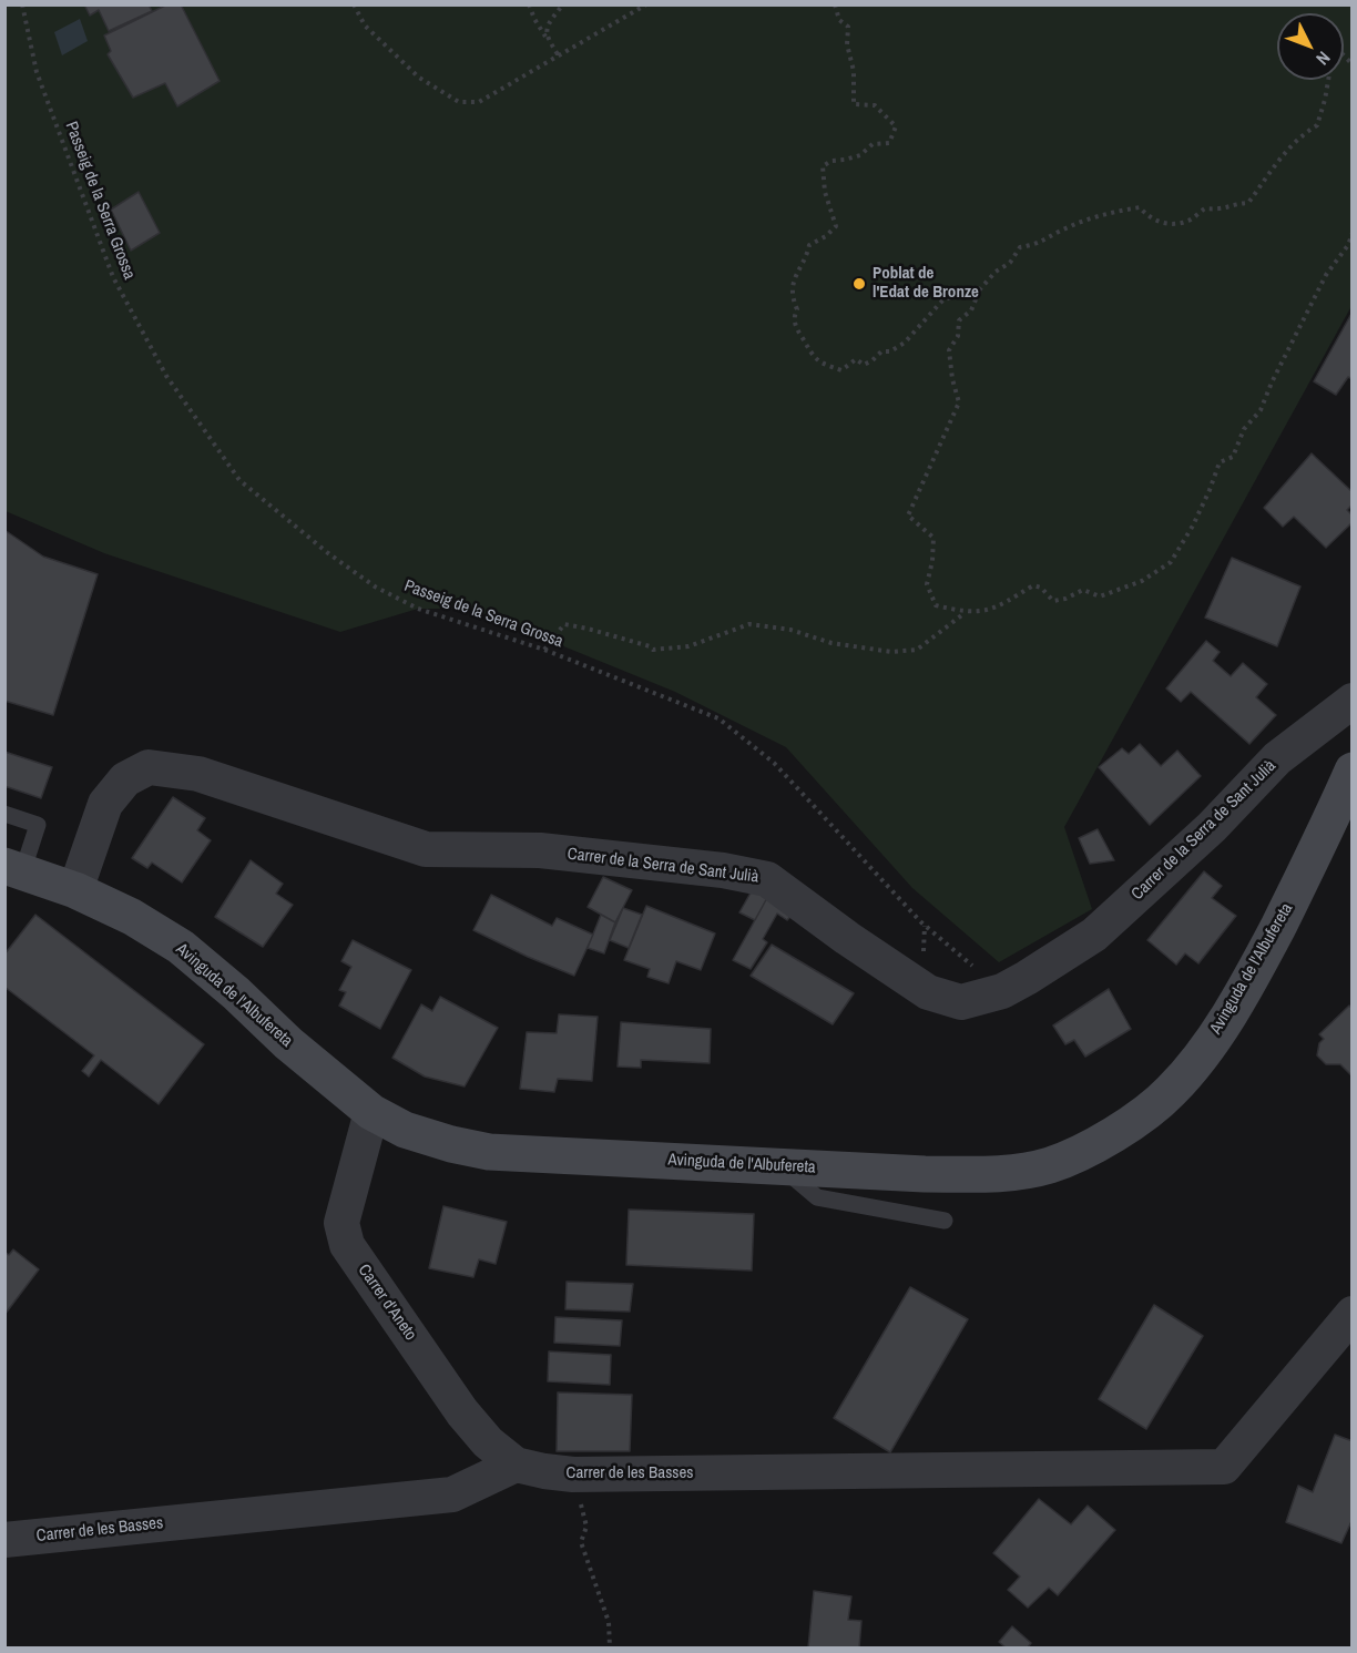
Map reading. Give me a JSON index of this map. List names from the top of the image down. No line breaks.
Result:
{"streets":{"main road":["Avinguda de l'Albufereta"],"street":["Carrer de la Serra de Sant Julià","Carrer d'Aneto","Carrer de les Basses"],"path":["Passeig de la Serra Grossa"]},"crossings":[["Passeig de la Serra Grossa","Carrer de la Serra de Sant Julià"],["Carrer de la Serra de Sant Julià","Avinguda de l'Albufereta"],["Avinguda de l'Albufereta","Carrer d'Aneto"],["Carrer d'Aneto","Carrer de les Basses"]],"places":["Poblat de l'Edat de Bronze"],"north":"bottom right"}
